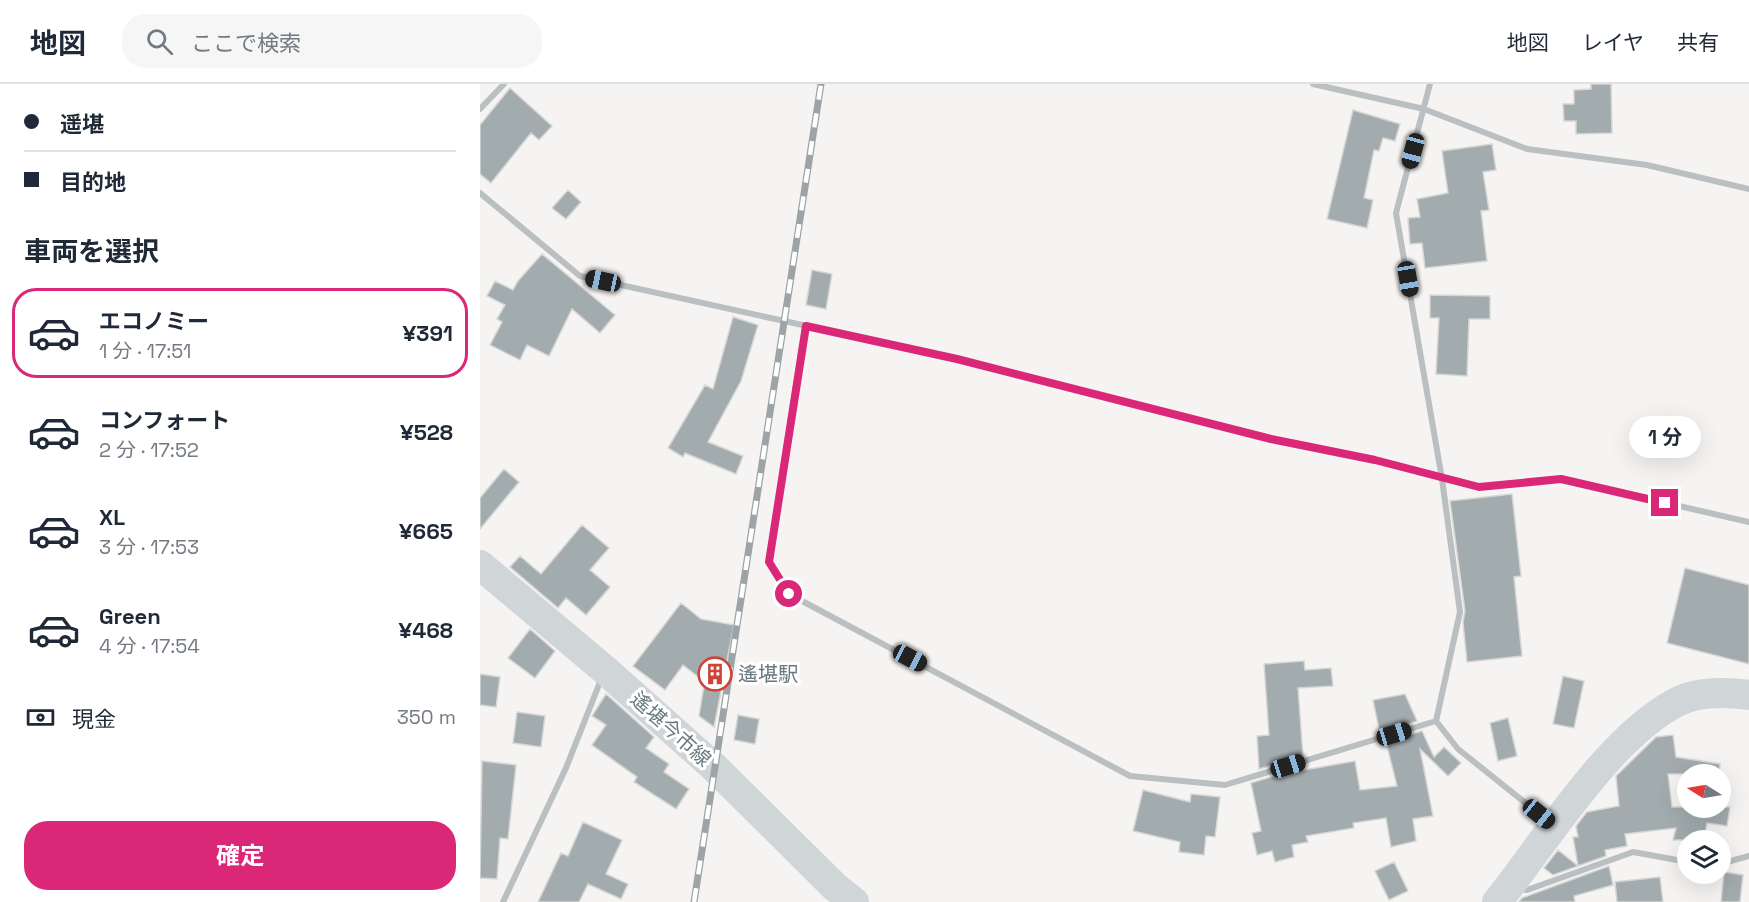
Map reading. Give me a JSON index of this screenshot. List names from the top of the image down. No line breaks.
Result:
{"streets":{"main road":["遙堪今市線"]},"places":{"building":["遙堪駅"]},"north":"left","page":{"header":"地図","search":"ここで検索","nav":["地図","レイヤ","共有"],"banner":["遥堪","目的地"],"heading":"車両を選択","list":[{"name":"エコノミー","note":"1 分 · 17:51","value":"¥391"},{"name":"コンフォート","note":"2 分 · 17:52","value":"¥528"},{"name":"XL","note":"3 分 · 17:53","value":"¥665"},{"name":"Green","note":"4 分 · 17:54","value":"¥468"}],"bubble":"1 分","pay":["現金","350 m"],"buttons":"確定"}}
